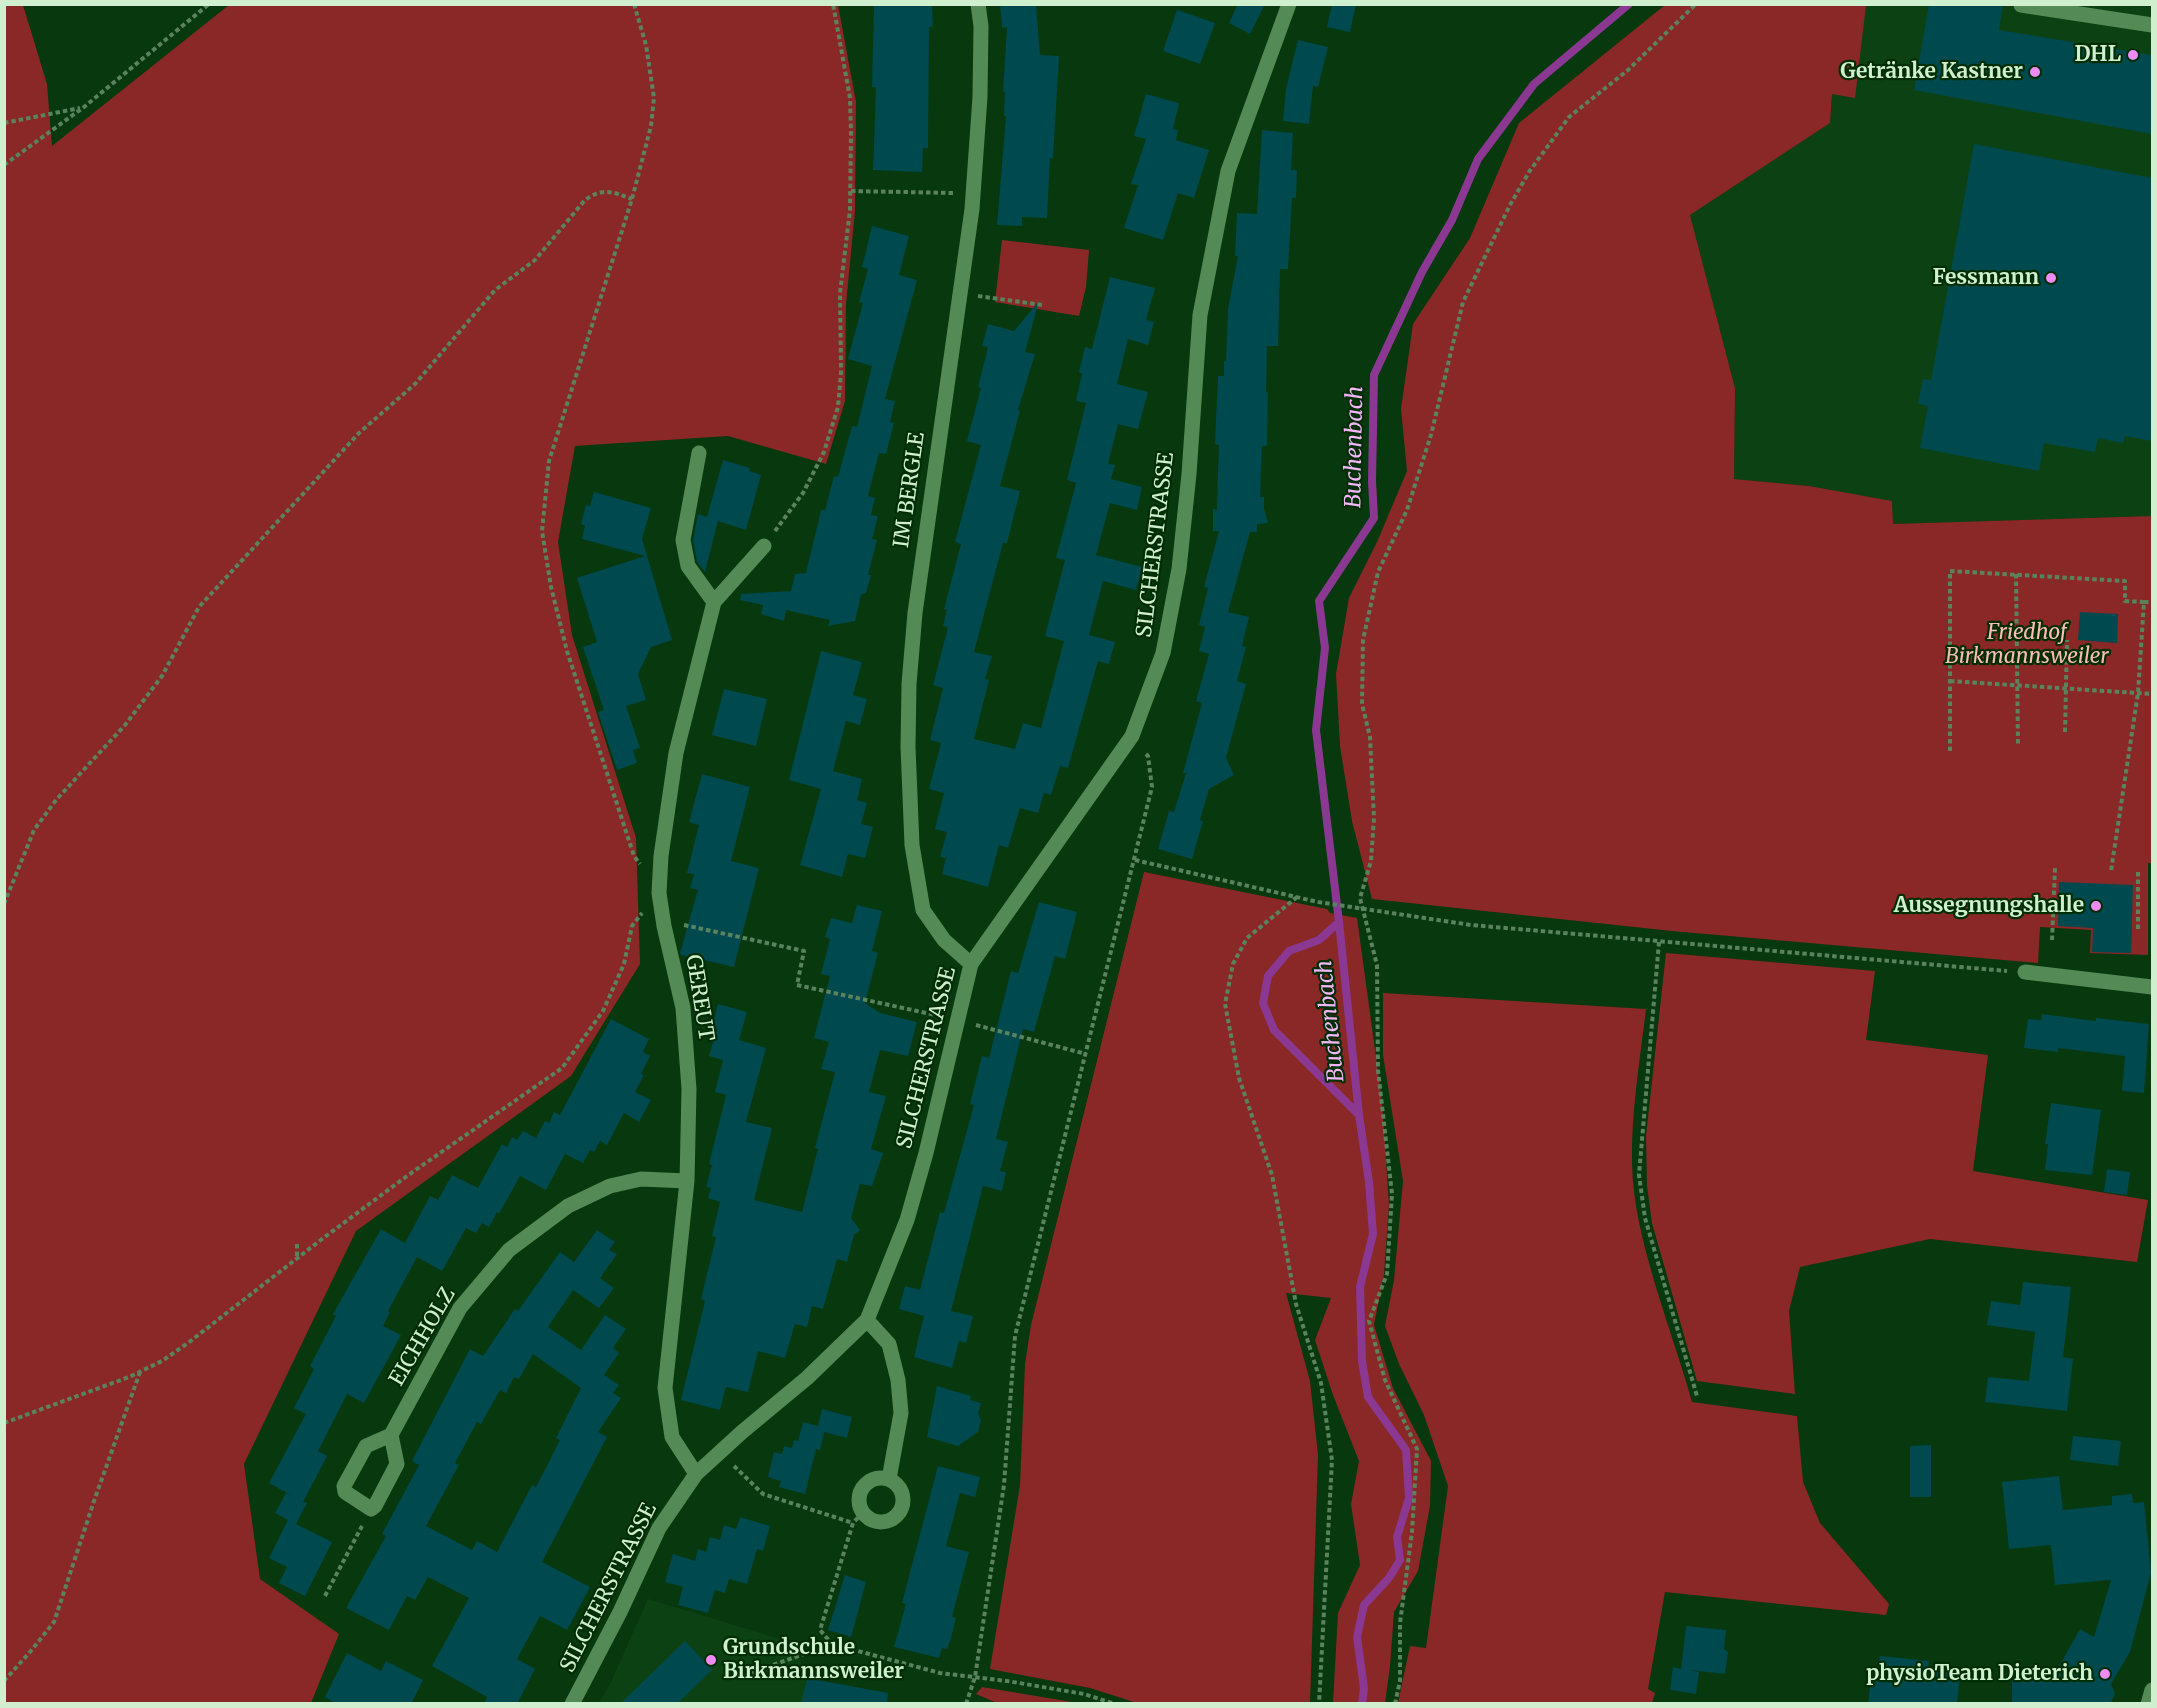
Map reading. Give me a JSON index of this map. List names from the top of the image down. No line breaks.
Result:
{"streets":{"street":["IM BERGLE","SILCHERSTRASSE","GEREUT","EICHHOLZ"]},"crossings":[["IM BERGLE","SILCHERSTRASSE"],["SILCHERSTRASSE","GEREUT"],["GEREUT","EICHHOLZ"]],"water":["Buchenbach"],"parks":["Friedhof Birkmannsweiler"],"places":["DHL","Getränke Kastner","Fessmann","Aussegnungshalle","Grundschule Birkmannsweiler","physioTeam Dieterich"]}
